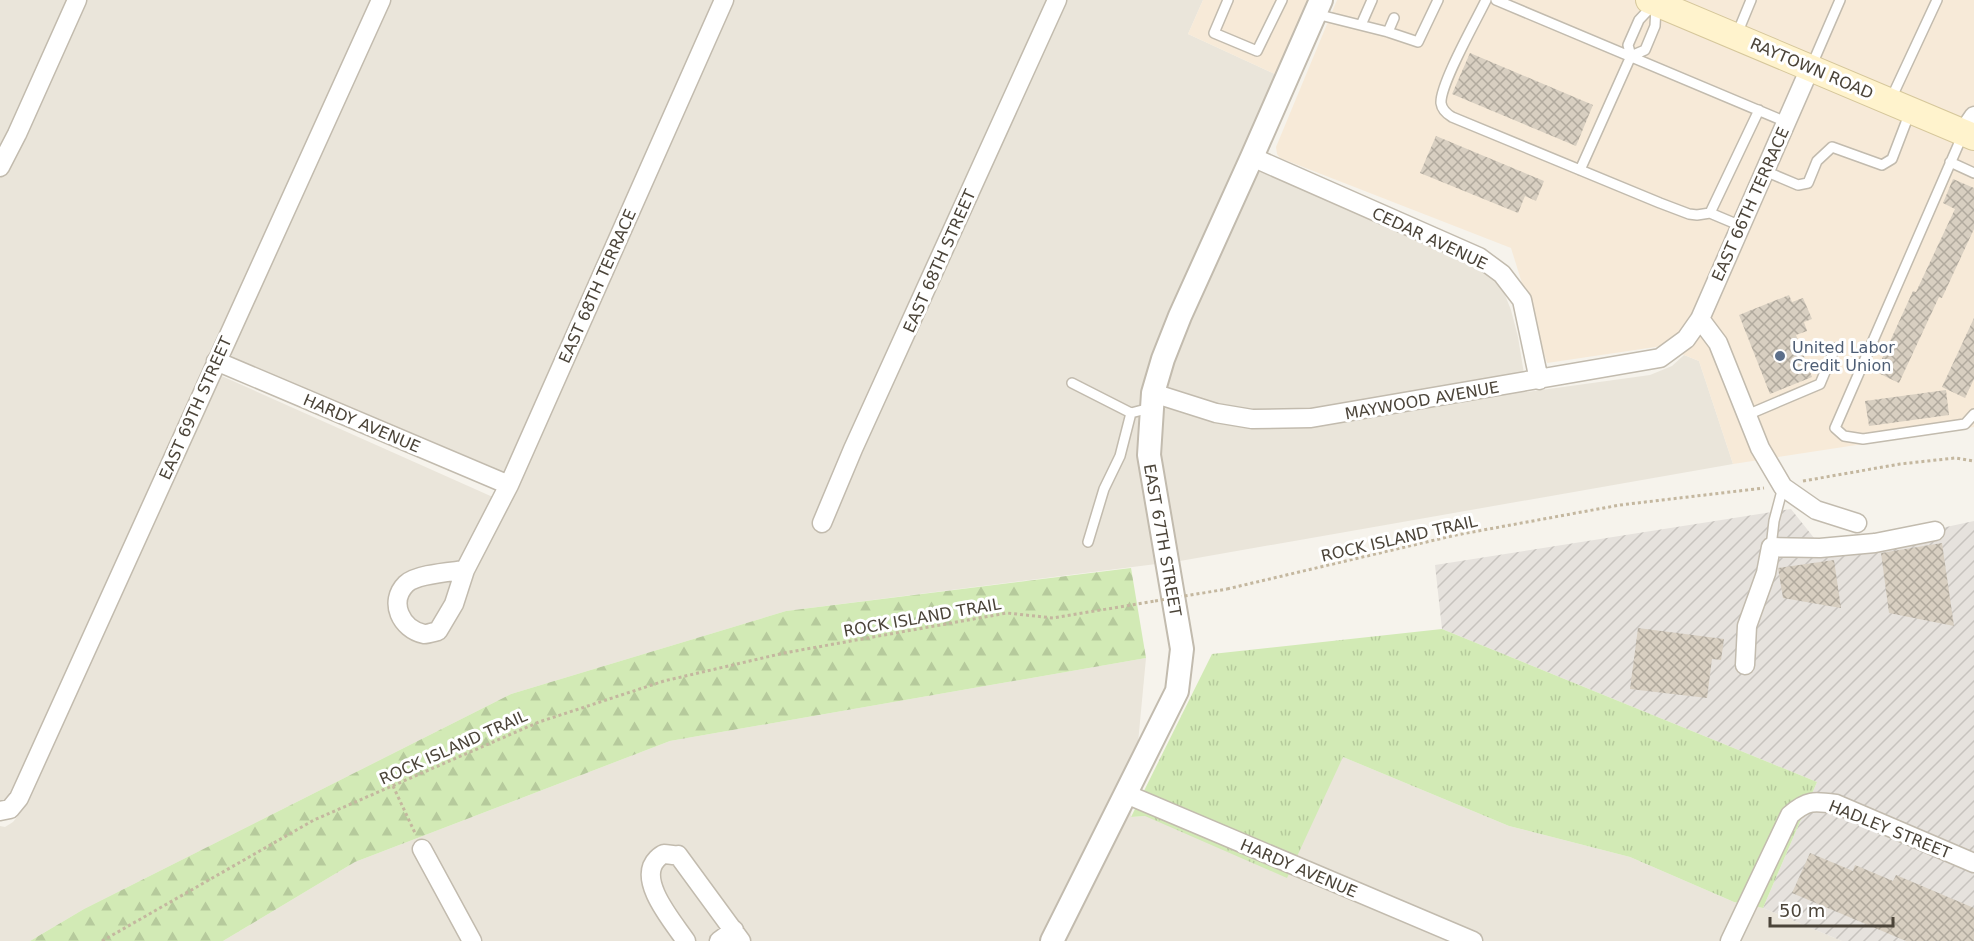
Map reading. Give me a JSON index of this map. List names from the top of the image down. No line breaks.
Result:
{"streets":{"main road":["RAYTOWN ROAD"],"street":["EAST 66TH TERRACE","CEDAR AVENUE","EAST 68TH STREET","EAST 68TH TERRACE","MAYWOOD AVENUE","EAST 69TH STREET","HARDY AVENUE","EAST 67TH STREET","HADLEY STREET"],"path":["ROCK ISLAND TRAIL"]},"crossings":[["RAYTOWN ROAD","EAST 66TH TERRACE"],["EAST 66TH TERRACE","MAYWOOD AVENUE"],["CEDAR AVENUE","MAYWOOD AVENUE"],["CEDAR AVENUE","EAST 67TH STREET"],["EAST 68TH TERRACE","HARDY AVENUE"],["MAYWOOD AVENUE","EAST 67TH STREET"],["EAST 69TH STREET","HARDY AVENUE"],["HARDY AVENUE","EAST 67TH STREET"]],"places":["United Labor Credit Union"],"scale_bar":"50 m"}
